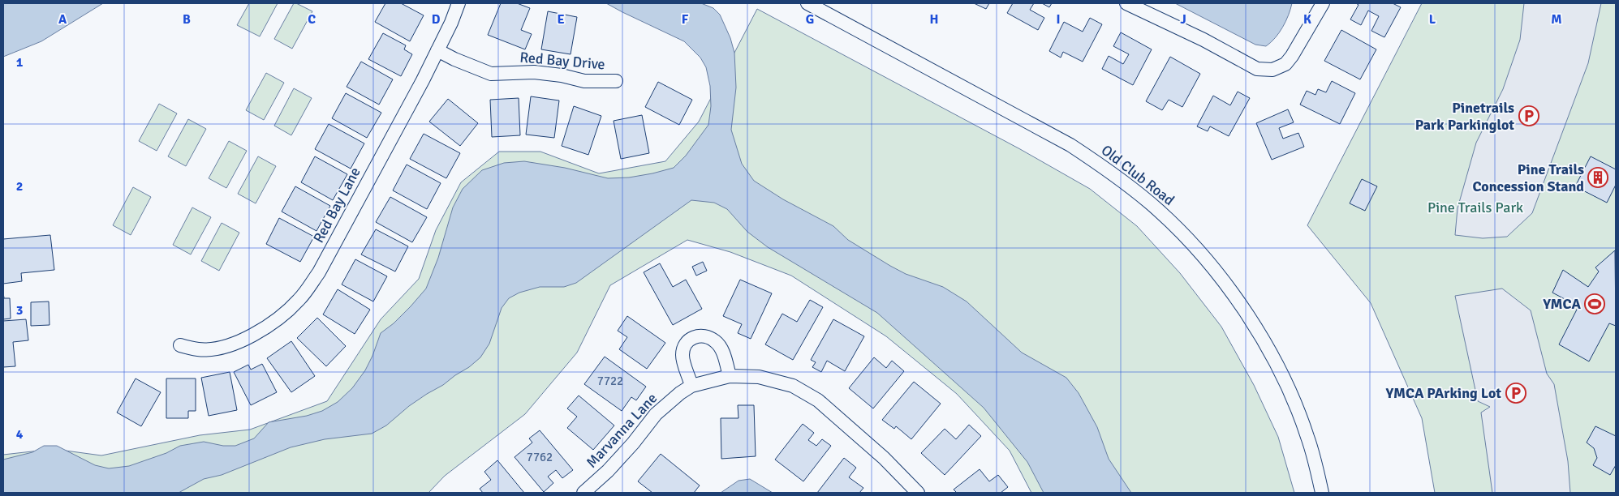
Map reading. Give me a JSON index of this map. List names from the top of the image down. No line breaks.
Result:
{"streets":{"street":["Red Bay Drive","Old Club Road","Red Bay Lane","Marvanna Lane"]},"crossings":[["Red Bay Drive","Red Bay Lane"]],"parks":["Pine Trails Park"],"places":{"parking":["Pinetrails Park Parkinglot","YMCA PArking Lot"],"building":["Pine Trails Concession Stand"],"sports":["YMCA"]},"house_numbers":["7722","7762"],"grid":{"columns":["A","B","C","D","E","F","G","H","I","J","K","L","M"],"rows":["1","2","3","4"]}}
